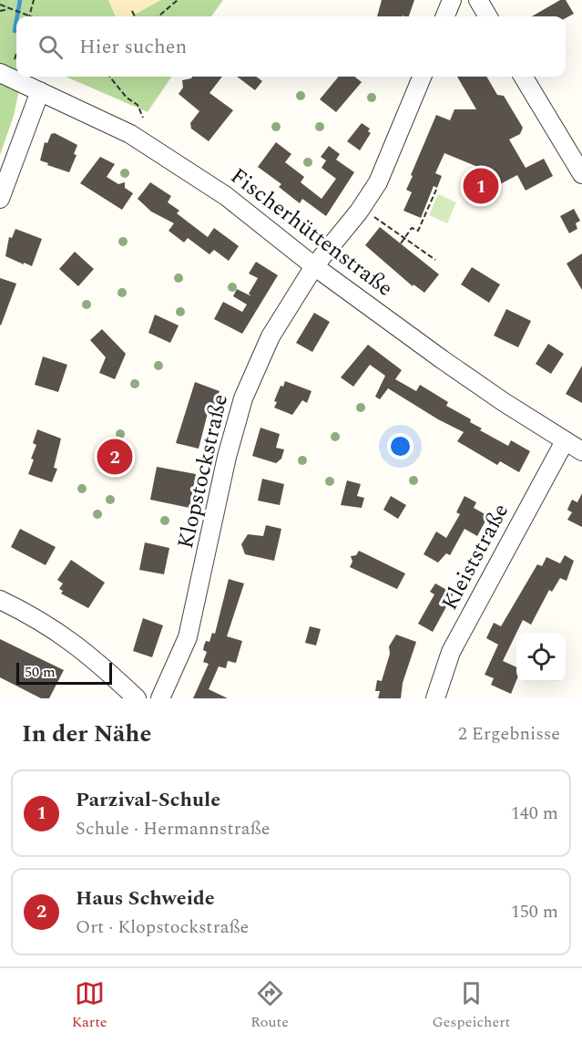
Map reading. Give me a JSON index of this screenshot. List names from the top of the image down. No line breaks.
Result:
{"streets":{"street":["Fischerhüttenstraße","Klopstockstraße","Kleiststraße"]},"crossings":[["Fischerhüttenstraße","Klopstockstraße"],["Fischerhüttenstraße","Kleiststraße"]],"scale_bar":"50 m","page":{"search":"Hier suchen","pins":["1","2"],"scale":"50 m","heading":["In der Nähe","2 Ergebnisse"],"list":[{"mark":"1","name":"Parzival-Schule","note":"Schule · Hermannstraße","value":"140 m"},{"mark":"2","name":"Haus Schweide","note":"Ort · Klopstockstraße","value":"150 m"}],"nav":["Karte","Route","Gespeichert"]}}
